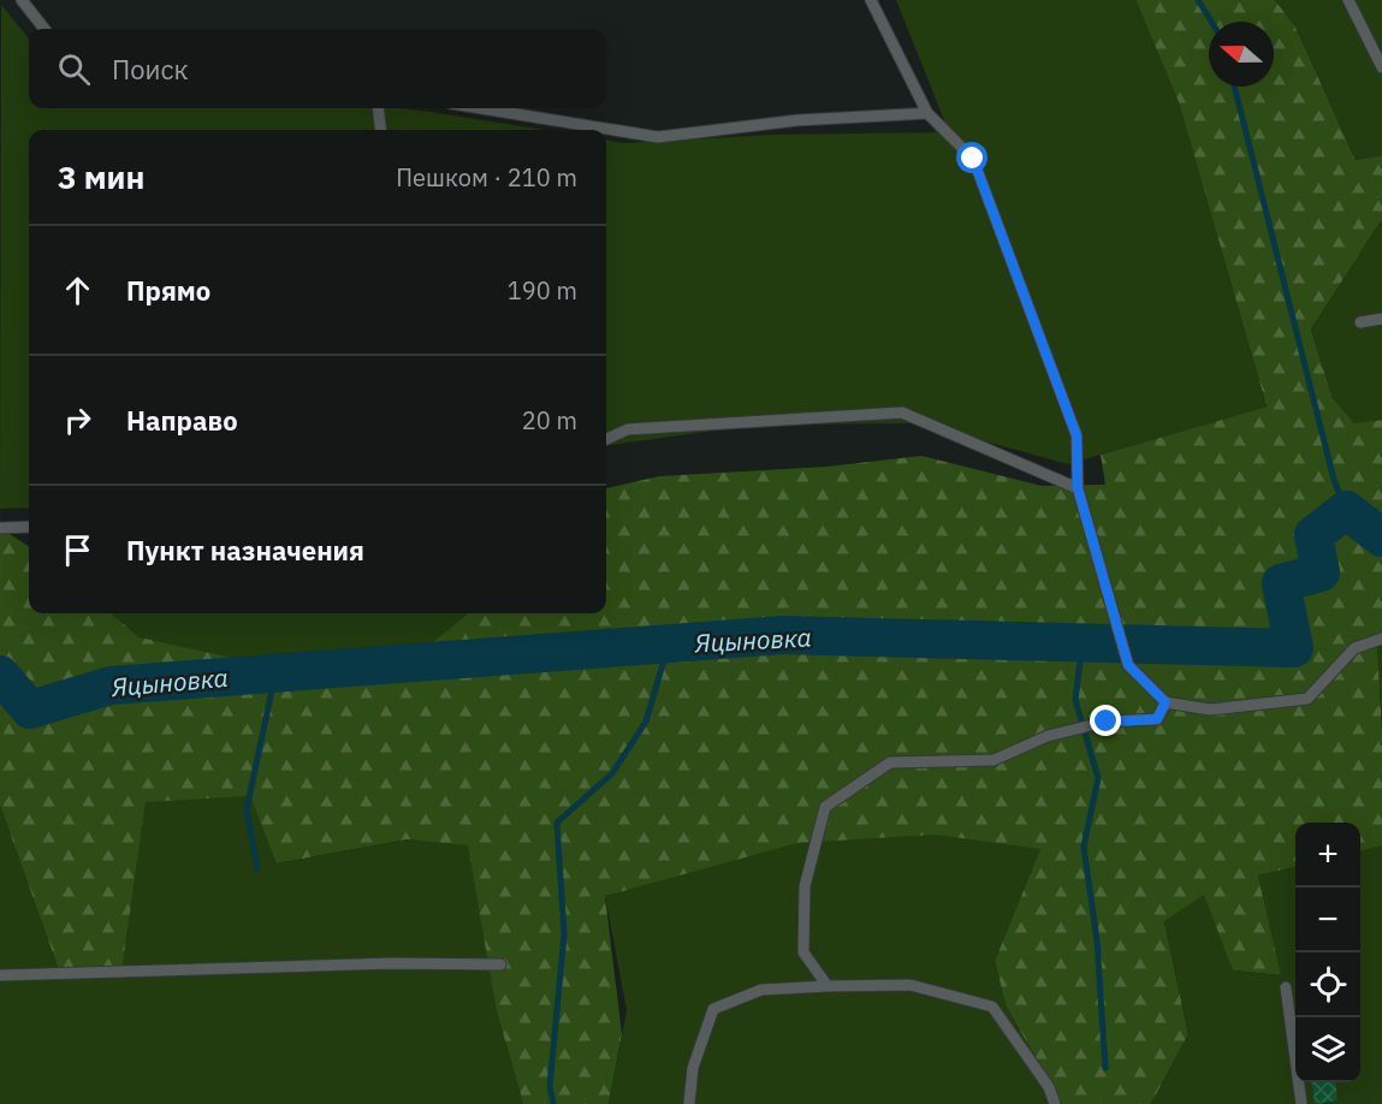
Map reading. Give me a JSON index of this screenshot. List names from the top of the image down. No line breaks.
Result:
{"water":["Яцыновка"],"north":"left","page":{"search":"Поиск","heading":["3 мин","Пешком · 210 m"],"list":[["Прямо","190 m"],["Направо","20 m"],"Пункт назначения"],"map_buttons":["+","−"]}}
